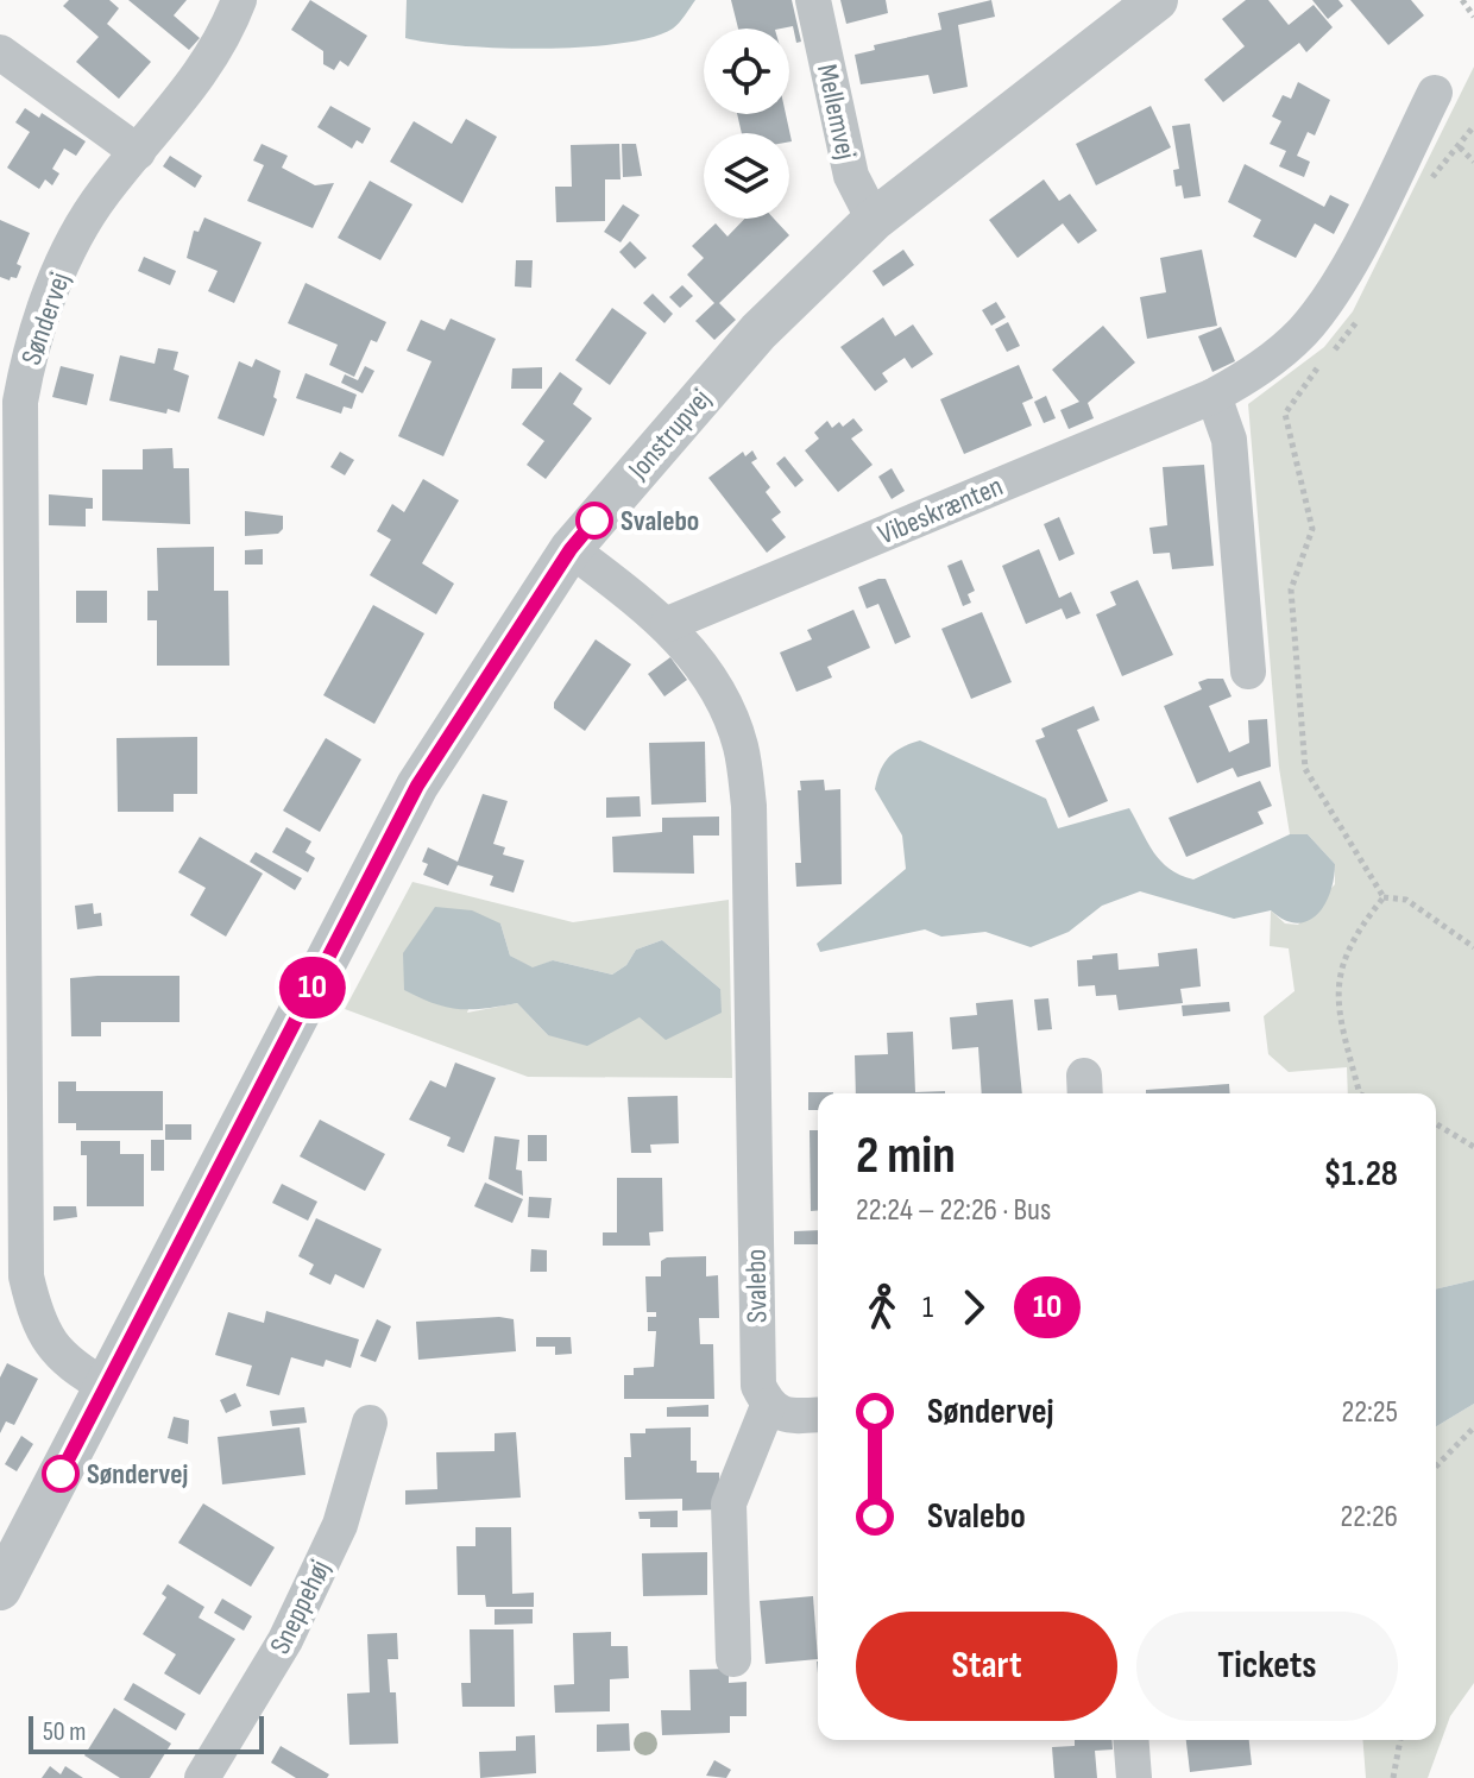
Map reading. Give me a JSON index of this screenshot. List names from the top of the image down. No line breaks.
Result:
{"streets":{"street":["Mellemvej","Søndervej","Jonstrupvej","Vibeskrænten","Svalebo","Sneppehøj"]},"crossings":[["Mellemvej","Jonstrupvej"],["Søndervej","Jonstrupvej"],["Jonstrupvej","Svalebo"],["Vibeskrænten","Svalebo"]],"places":["Svalebo","Søndervej"],"lines":["bus line 10"],"scale_bar":"50 m","page":{"on_map":"10","heading":["2 min","22:24 – 22:26 · Bus","$1.28"],"legs":["1","10"],"list":[{"name":"Søndervej","value":"22:25"},{"name":"Svalebo","value":"22:26"}],"buttons":["Start","Tickets"],"scale":"50 m"}}
